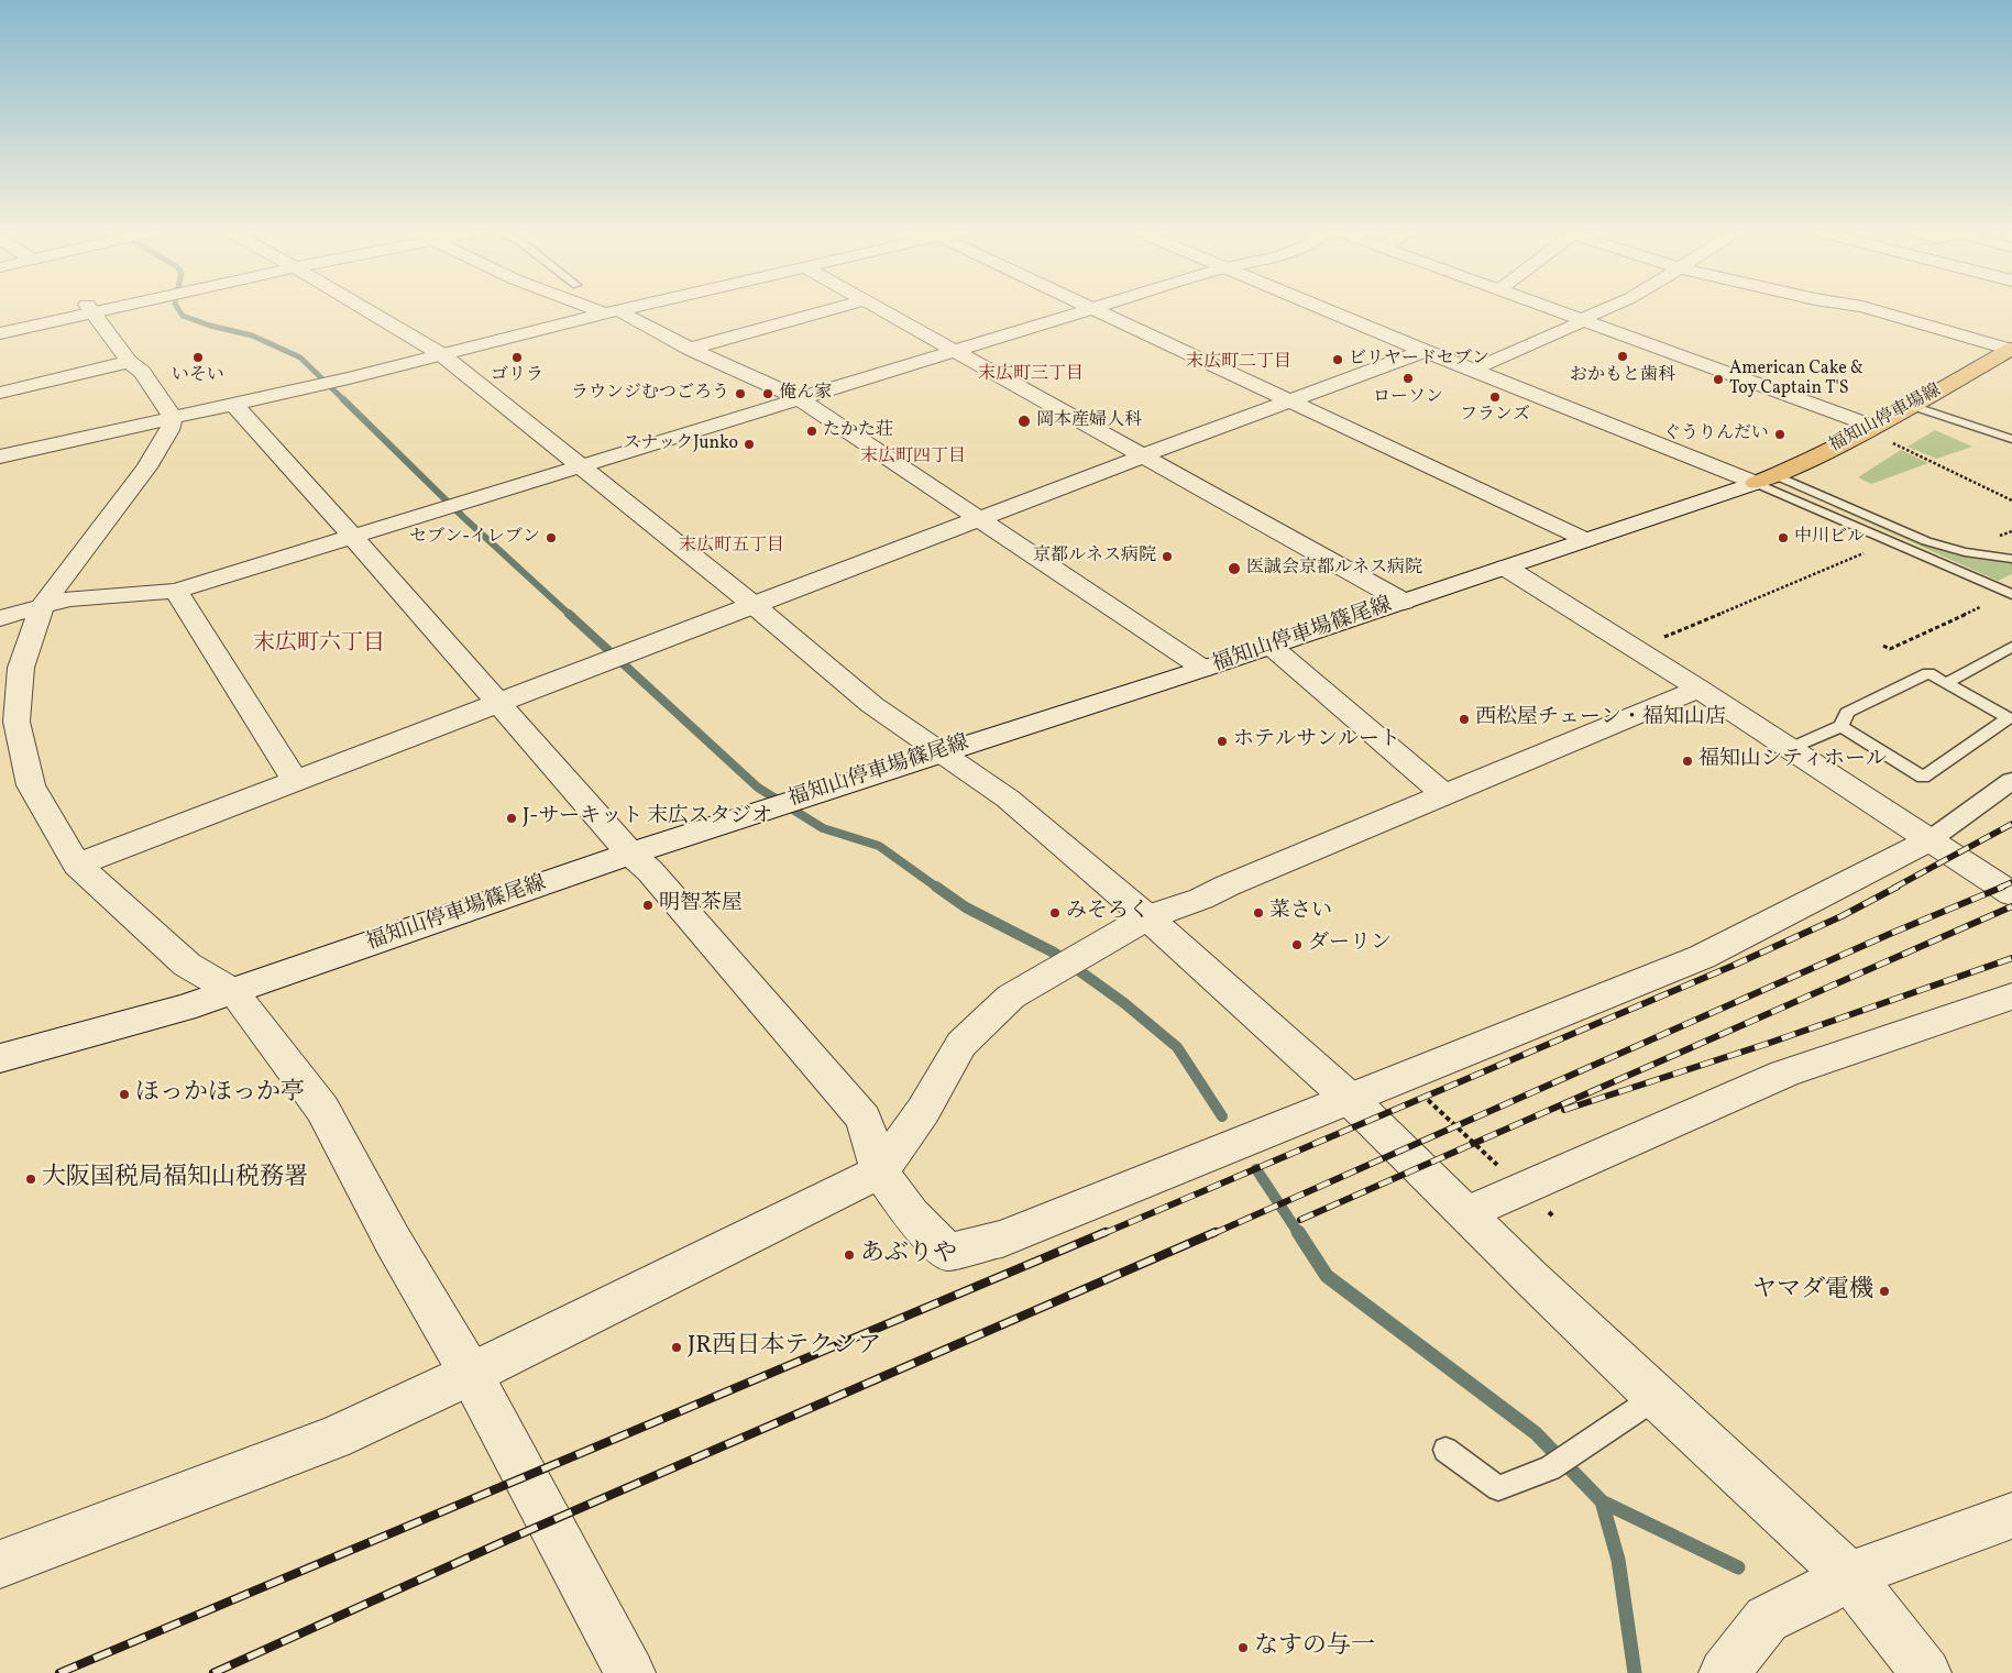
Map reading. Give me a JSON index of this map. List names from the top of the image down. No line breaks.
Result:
{"streets":{"main road":["福知山停車場線"],"street":["福知山停車場篠尾線"]},"crossings":[["福知山停車場線","福知山停車場篠尾線"]],"districts":["末広町二丁目","末広町三丁目","末広町四丁目","末広町五丁目","末広町六丁目"],"places":["おかもと歯科","いそい","ゴリラ","ビリヤードセブン","ローソン","American Cake & Toy Captain T'S","ラウンジむつごろう","俺ん家","フランズ","岡本産婦人科","たかた荘","ぐうりんだい","スナックJunko","セブン-イレブン","中川ビル","京都ルネス病院","医誠会京都ルネス病院","西松屋チェーン・福知山店","ホテルサンルート","福知山シティホール","J-サーキット 末広スタジオ","明智茶屋","みそろく","菜さい","ダーリン","ほっかほっか亭","大阪国税局福知山税務署","あぶりや","ヤマダ電機","JR西日本テクシア","なすの与一"]}
